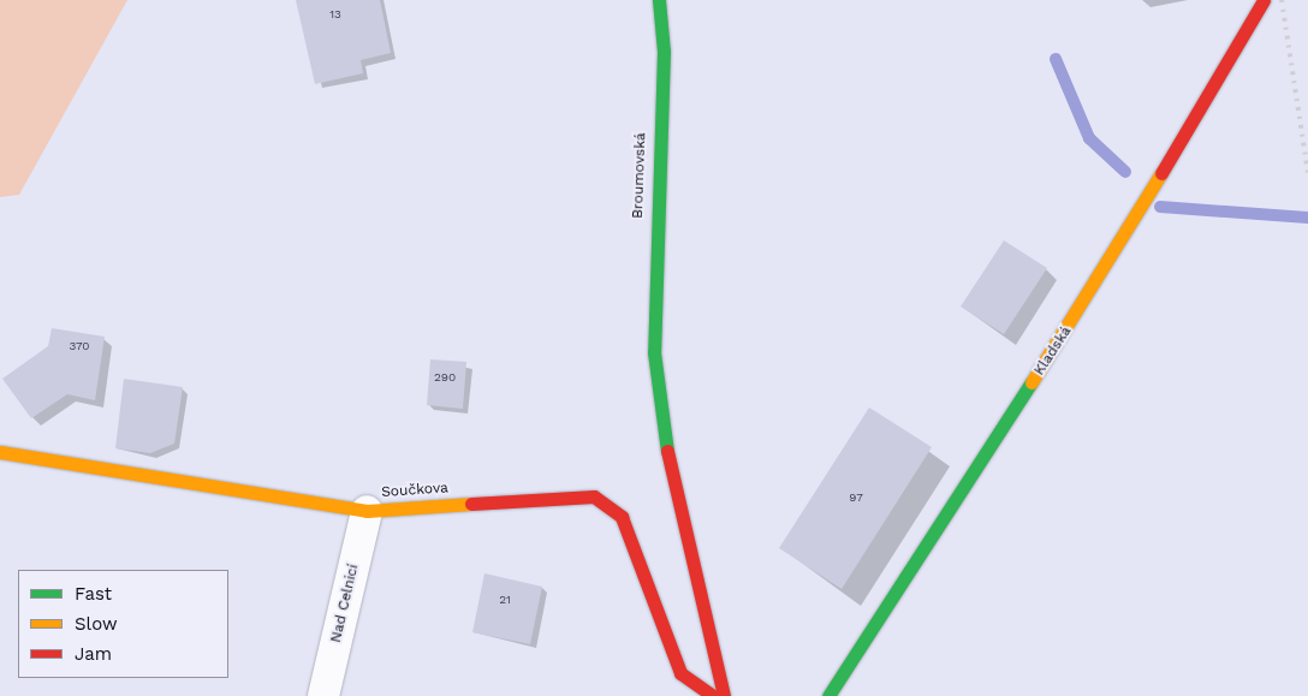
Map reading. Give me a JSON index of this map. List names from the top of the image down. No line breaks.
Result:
{"streets":{"street":["Broumovská","Kladská","Součkova","Nad Celnicí"]},"crossings":[["Součkova","Nad Celnicí"]],"house_numbers":["13","370","290","97","21"],"legend":["Fast","Slow","Jam"]}
